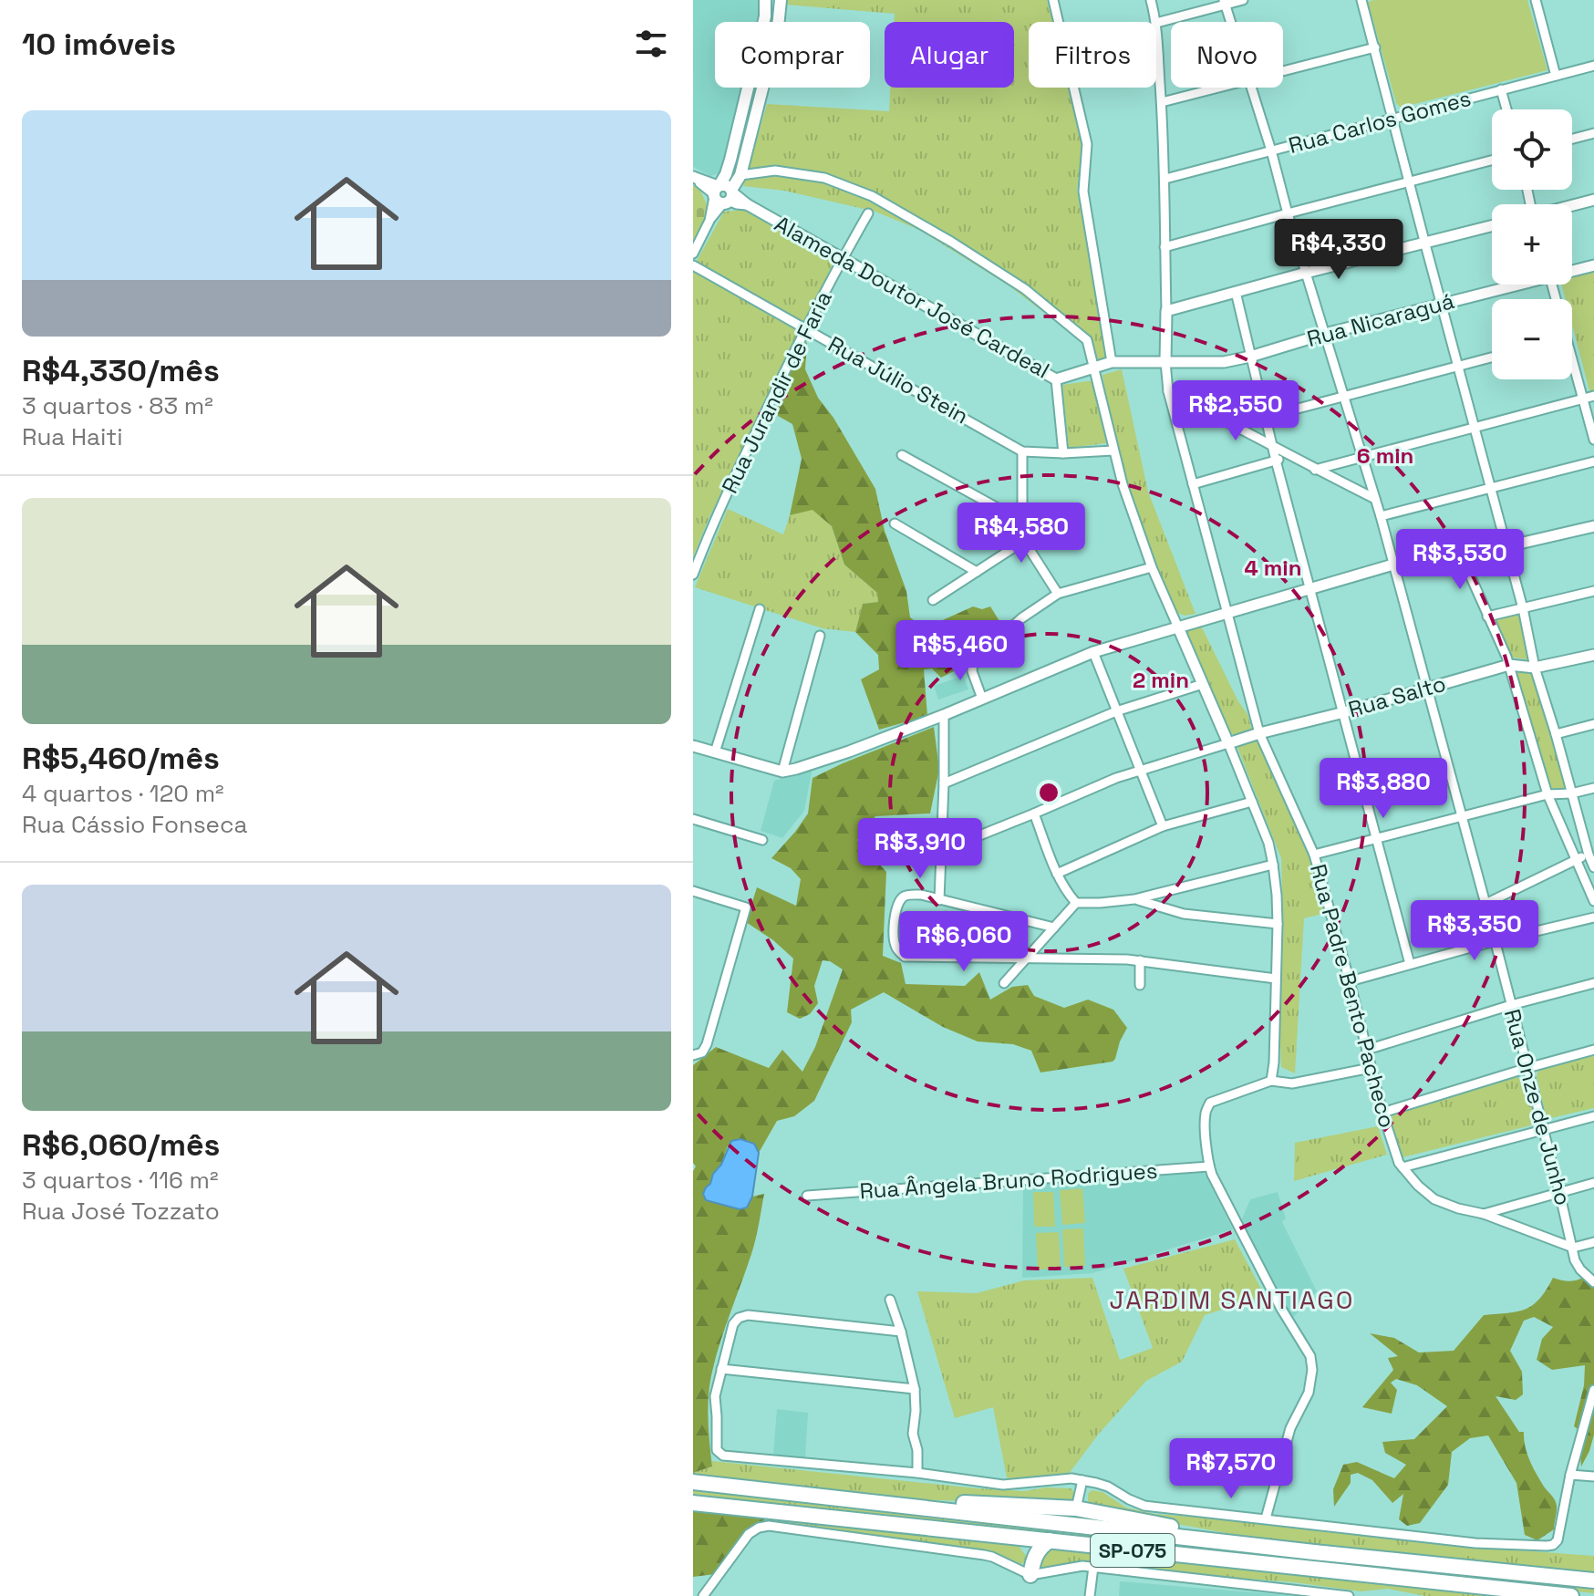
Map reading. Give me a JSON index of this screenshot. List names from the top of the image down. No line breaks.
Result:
{"streets":{"highway":["SP-075"],"street":["Rua Carlos Gomes","Alameda Doutor José Cardeal","Rua Nicaraguá","Rua Júlio Stein","Rua Jurandir de Faria","Rua Salto","Rua Padre Bento Pacheco","Rua Onze de Junho","Rua Ângela Bruno Rodrigues"]},"crossings":[["Rua Carlos Gomes","Rua Padre Bento Pacheco"],["Rua Carlos Gomes","Rua Onze de Junho"],["Alameda Doutor José Cardeal","Rua Nicaraguá"],["Alameda Doutor José Cardeal","Rua Jurandir de Faria"],["Alameda Doutor José Cardeal","Rua Padre Bento Pacheco"],["Rua Nicaraguá","Rua Padre Bento Pacheco"],["Rua Nicaraguá","Rua Onze de Junho"],["Rua Júlio Stein","Rua Jurandir de Faria"],["Rua Salto","Rua Padre Bento Pacheco"],["Rua Salto","Rua Onze de Junho"],["Rua Padre Bento Pacheco","Rua Onze de Junho"]],"districts":["JARDIM SANTIAGO"],"page":{"heading":"10 imóveis","chip":["Comprar","Alugar","Filtros","Novo"],"list":[{"name":"R$4,330/mês","note":"3 quartos · 83 m² · Rua Haiti"},{"name":"R$5,460/mês","note":"4 quartos · 120 m² · Rua Cássio Fonseca"},{"name":"R$6,060/mês","note":"3 quartos · 116 m² · Rua José Tozzato"}],"map_buttons":["+","−"],"price":["R$4,330","R$2,550","R$4,580","R$3,530","R$5,460","R$3,880","R$3,910","R$3,350","R$6,060","R$7,570"]},"rings":["6 min","4 min","2 min"]}
